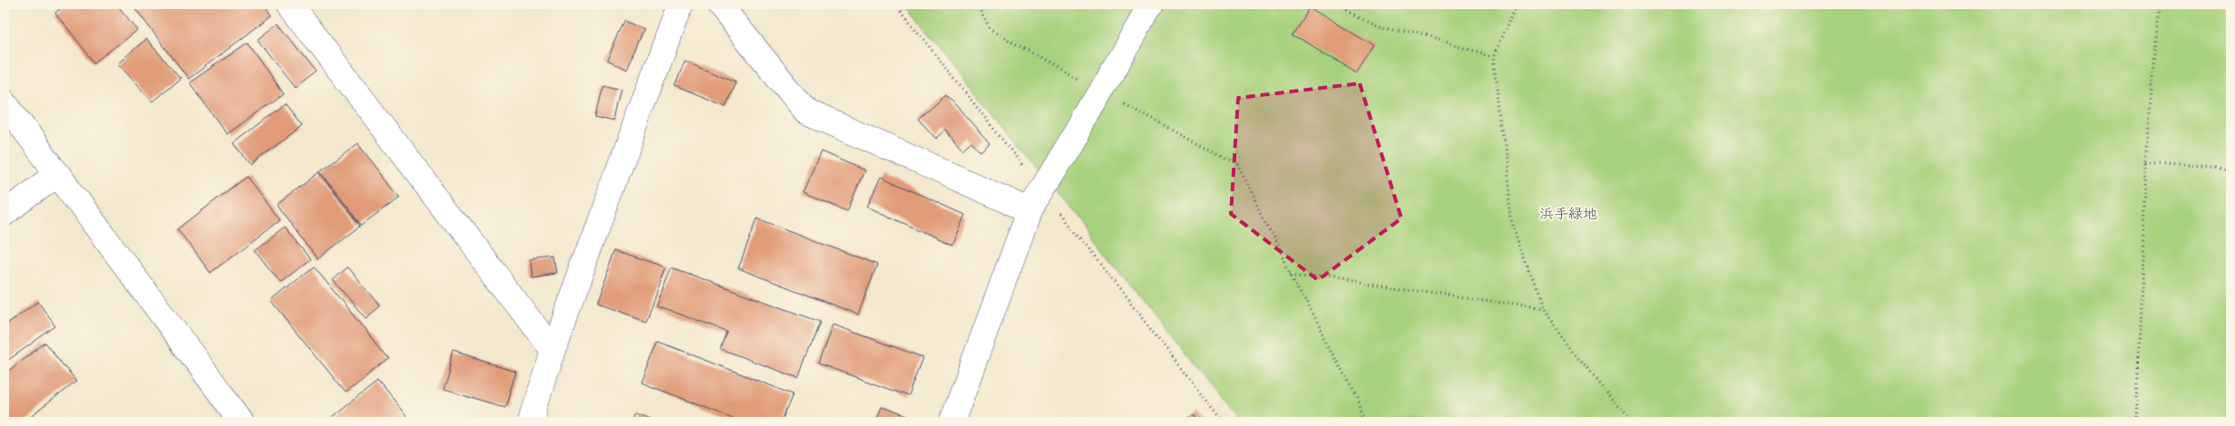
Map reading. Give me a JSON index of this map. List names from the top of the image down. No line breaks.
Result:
{"parks":["浜手緑地"]}
